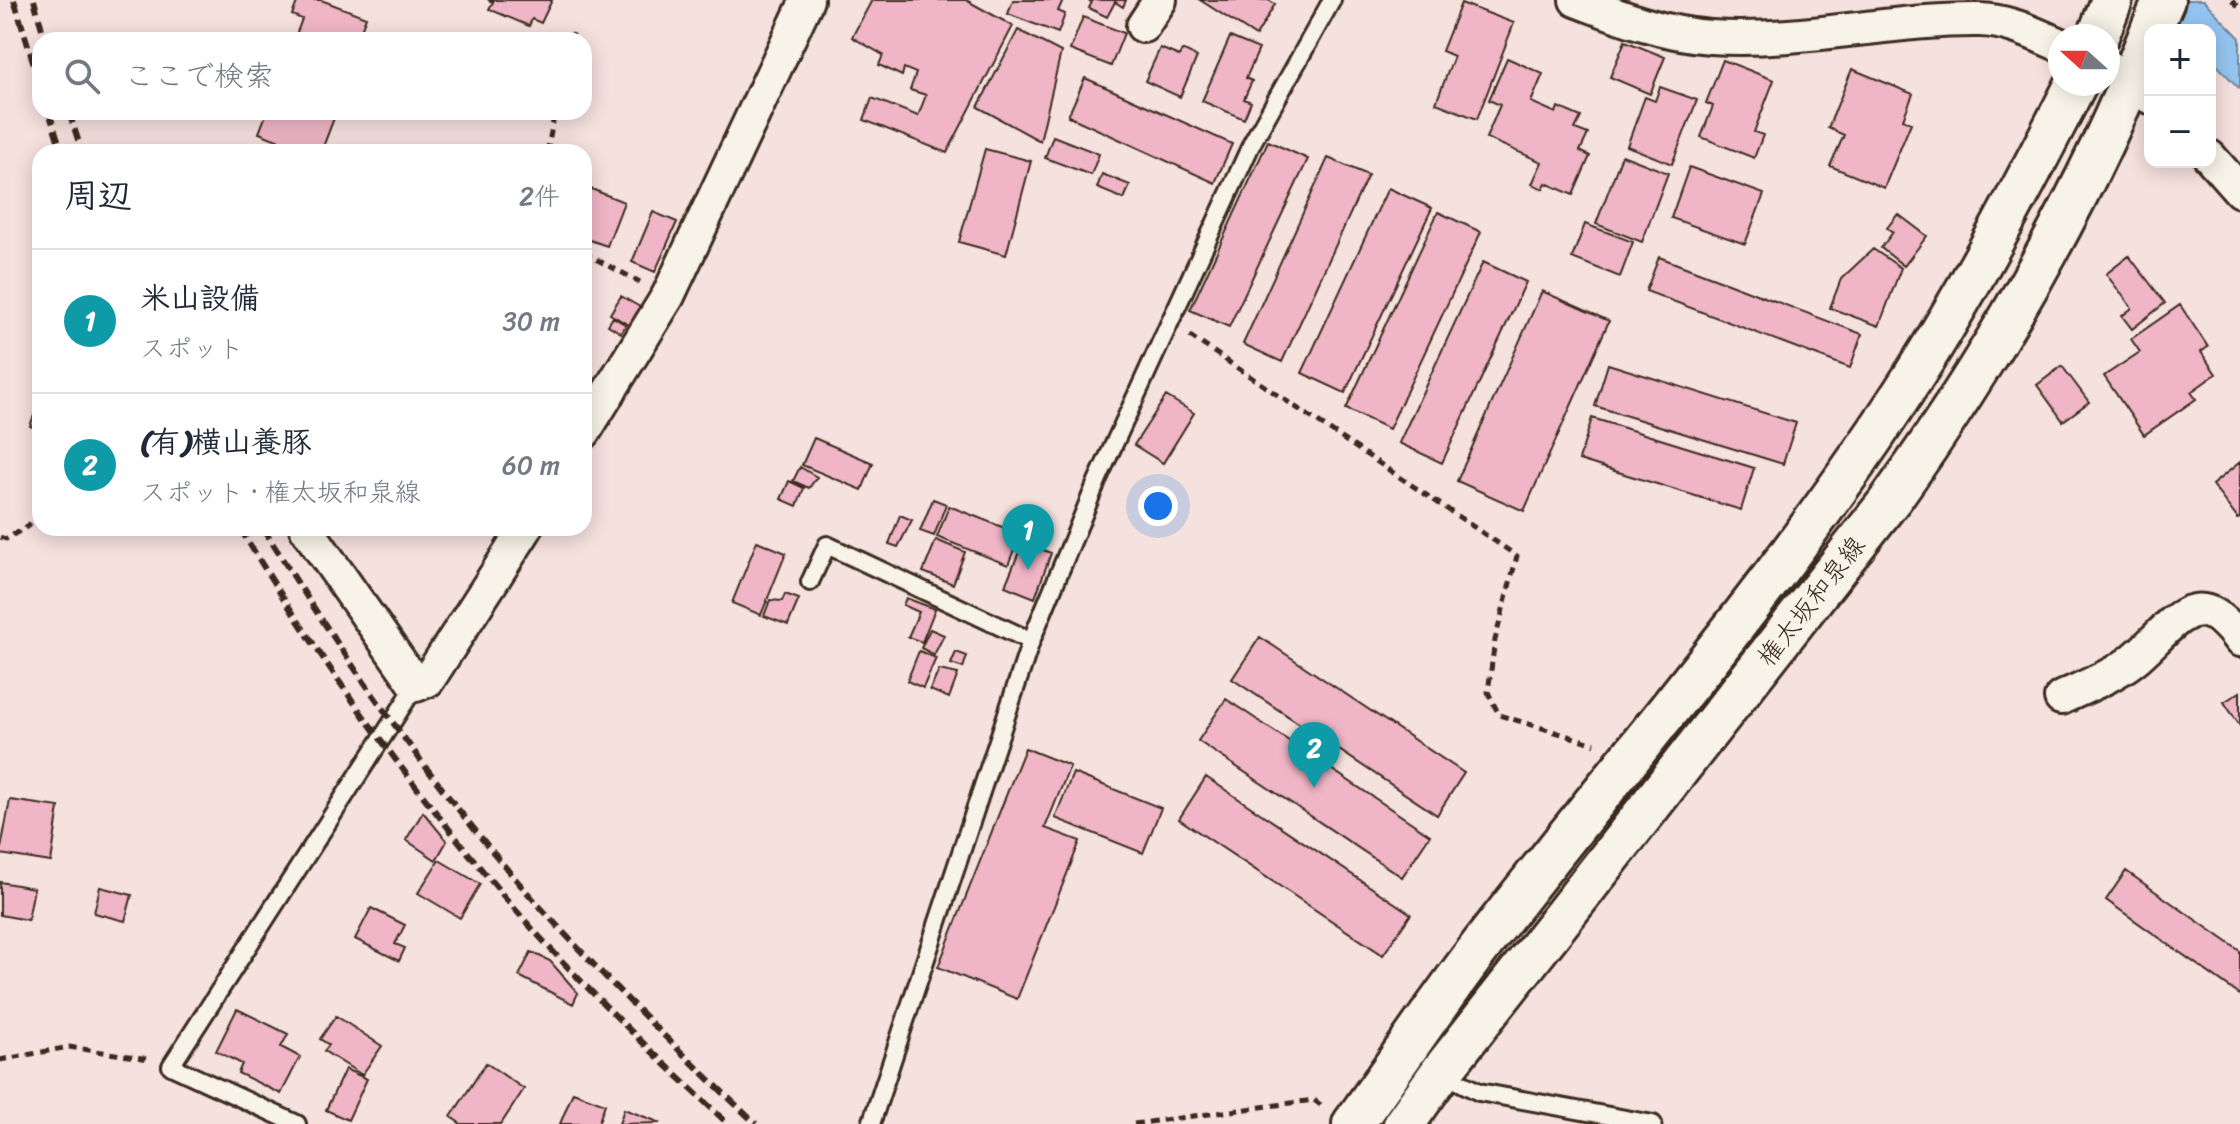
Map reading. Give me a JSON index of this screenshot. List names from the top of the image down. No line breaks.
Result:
{"streets":{"street":["権太坂和泉線"]},"north":"left","page":{"map_buttons":["+","−"],"search":"ここで検索","heading":["周辺","2件"],"list":[{"mark":"1","name":"米山設備","note":"スポット","value":"30 m"},{"mark":"2","name":"(有)横山養豚","note":"スポット · 権太坂和泉線","value":"60 m"}],"pins":["1","2"]}}
